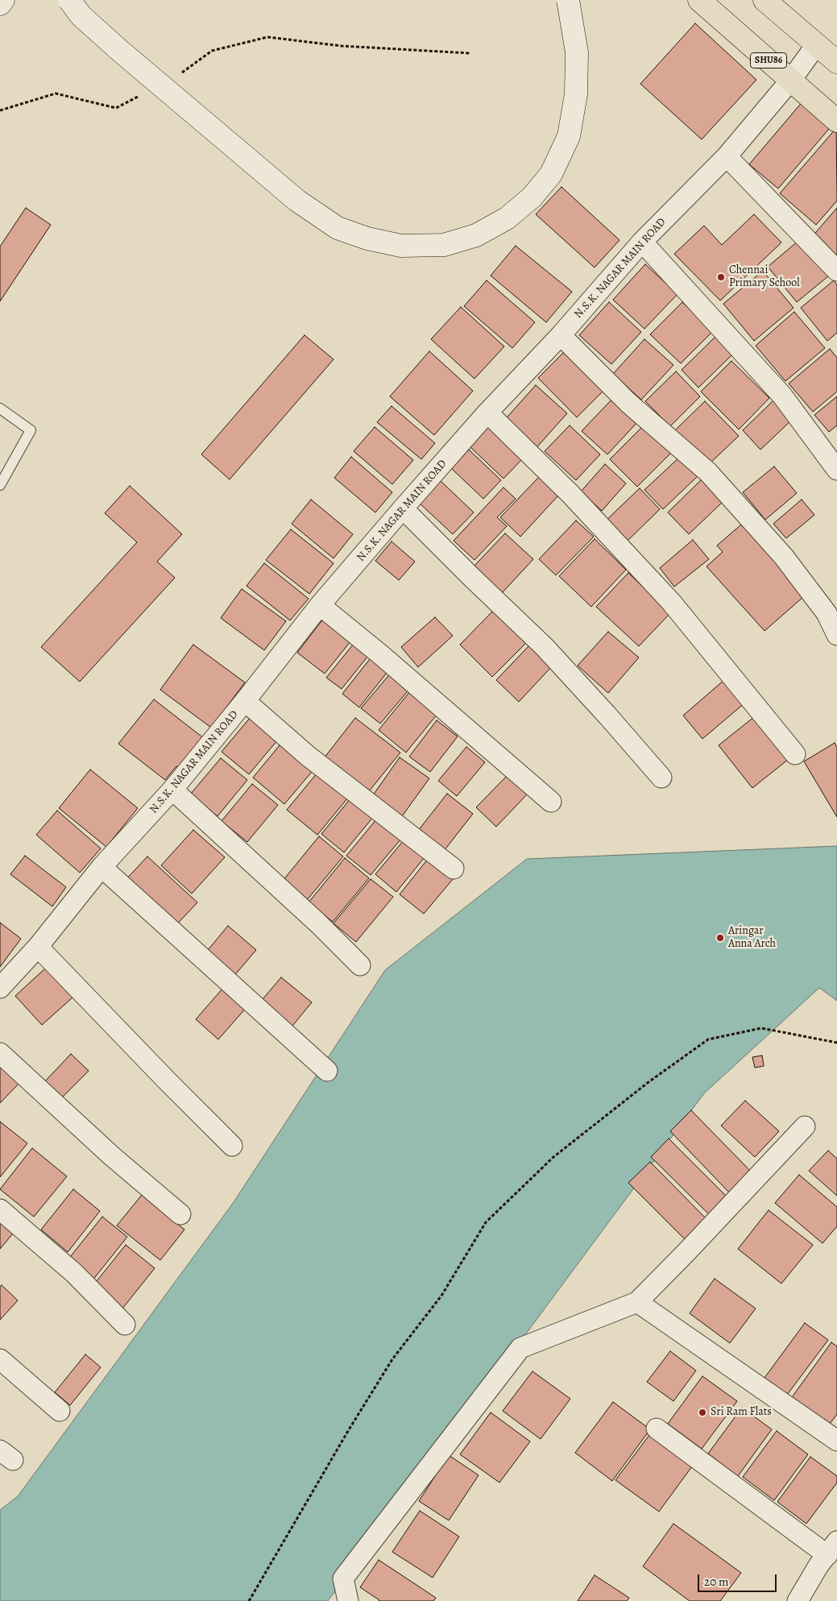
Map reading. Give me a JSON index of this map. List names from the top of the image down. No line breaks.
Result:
{"streets":{"main road":["SHU86"],"street":["N.S.K. NAGAR MAIN ROAD"]},"crossings":[["SHU86","N.S.K. NAGAR MAIN ROAD"]],"places":["Chennai Primary School","Aringar Anna Arch","Sri Ram Flats"],"scale_bar":"20 m"}
